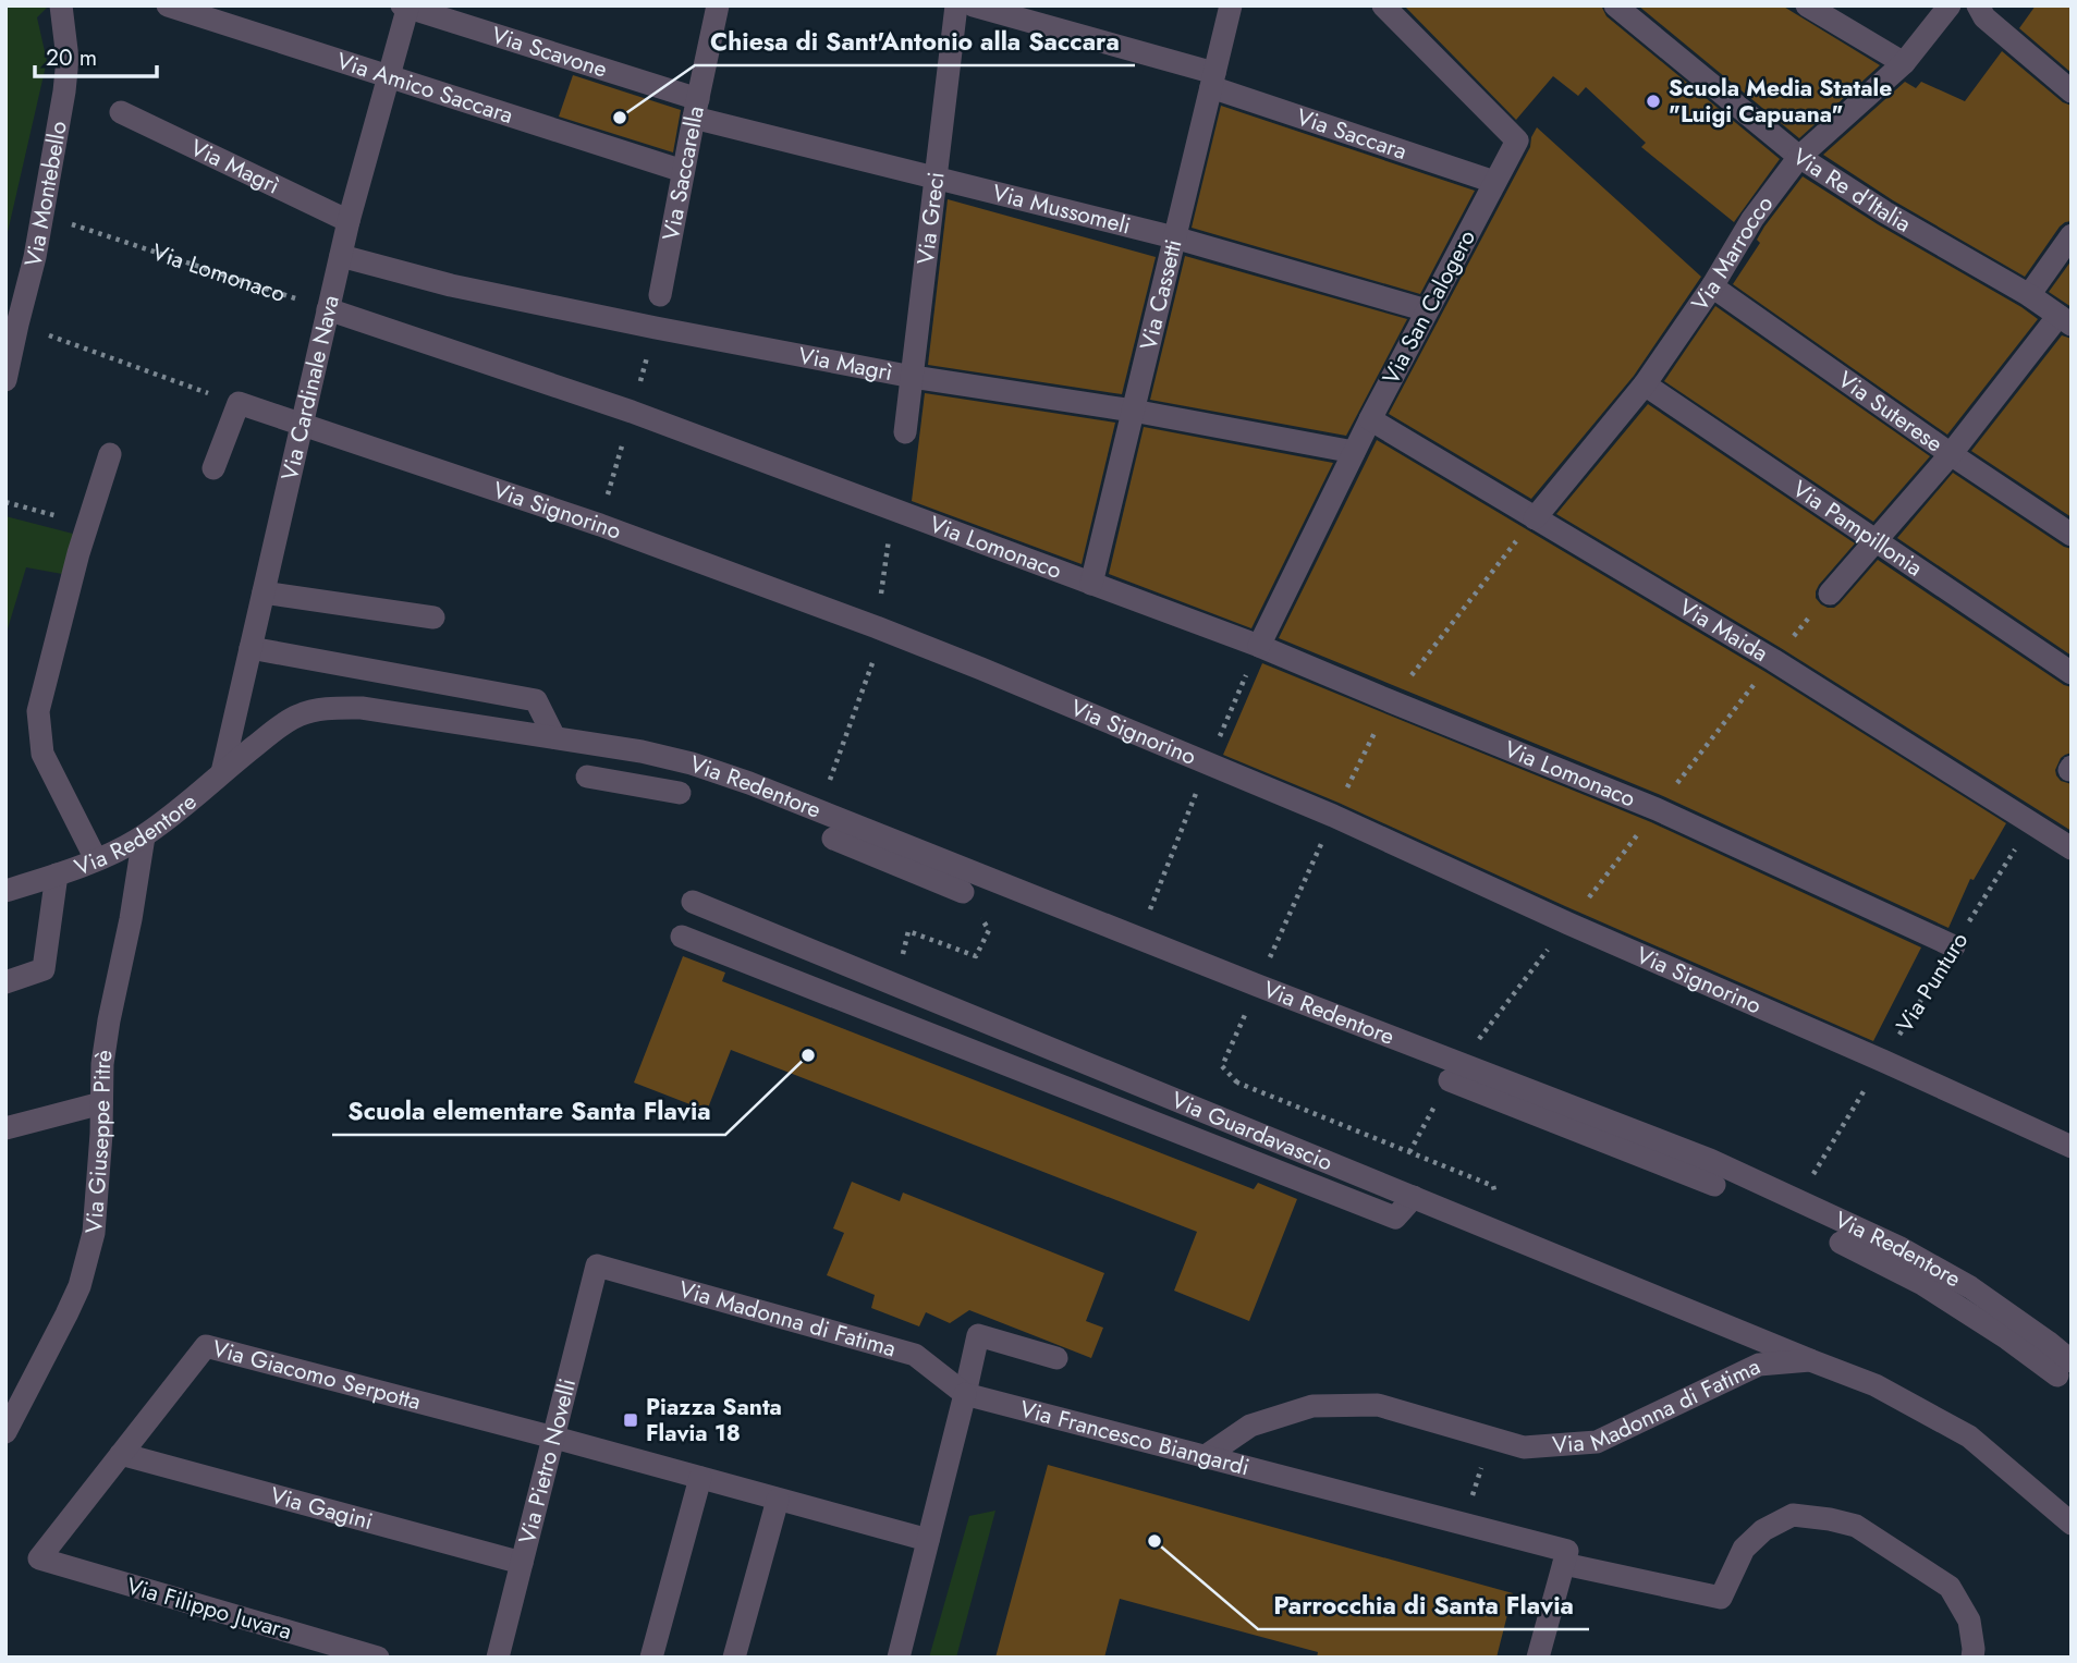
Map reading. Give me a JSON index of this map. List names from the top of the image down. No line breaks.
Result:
{"streets":{"street":["Via Scavone","Via Amico Saccara","Via Saccara","Via Magrì","Via Saccarella","Via Re d'Italia","Via Montebello","Via Mussomeli","Via Greci","Via Marrocco","Via Lomonaco","Via Cassetti","Via San Calogero","Via Cardinale Nava","Via Suterese","Via Signorino","Via Pampillonia","Via Maida","Via Redentore","Via Guardavascio","Via Giuseppe Pitrè","Via Madonna di Fatima","Via Giacomo Serpotta","Via Francesco Biangardi","Via Pietro Novelli","Via Gagini","Via Filippo Juvara"],"path":["Via Punturo"]},"crossings":[["Via Scavone","Via Saccarella"],["Via Scavone","Via Mussomeli"],["Via Scavone","Via Cardinale Nava"],["Via Amico Saccara","Via Saccarella"],["Via Amico Saccara","Via Cardinale Nava"],["Via Saccara","Via Cassetti"],["Via Saccara","Via San Calogero"],["Via Magrì","Via Greci"],["Via Magrì","Via Cassetti"],["Via Magrì","Via San Calogero"],["Via Magrì","Via Cardinale Nava"],["Via Saccarella","Via Mussomeli"],["Via Re d'Italia","Via Marrocco"],["Via Mussomeli","Via Greci"],["Via Mussomeli","Via Cassetti"],["Via Mussomeli","Via San Calogero"],["Via Marrocco","Via Suterese"],["Via Marrocco","Via Pampillonia"],["Via Marrocco","Via Maida"],["Via Lomonaco","Via Cassetti"],["Via Lomonaco","Via San Calogero"],["Via Lomonaco","Via Cardinale Nava"],["Via Lomonaco","Via Punturo"],["Via San Calogero","Via Maida"],["Via Cardinale Nava","Via Signorino"],["Via Cardinale Nava","Via Redentore"],["Via Signorino","Via Punturo"],["Via Maida","Via Punturo"],["Via Redentore","Via Punturo"],["Via Redentore","Via Giuseppe Pitrè"],["Via Guardavascio","Via Madonna di Fatima"],["Via Madonna di Fatima","Via Francesco Biangardi"],["Via Madonna di Fatima","Via Pietro Novelli"],["Via Giacomo Serpotta","Via Pietro Novelli"],["Via Giacomo Serpotta","Via Gagini"],["Via Giacomo Serpotta","Via Filippo Juvara"],["Via Pietro Novelli","Via Gagini"]],"places":{"other":["Scuola Media Statale \"Luigi Capuana\"","Chiesa di Sant'Antonio alla Saccara","Scuola elementare Santa Flavia","Parrocchia di Santa Flavia"],"transit":["Piazza Santa Flavia 18"]},"scale_bar":"20 m"}
